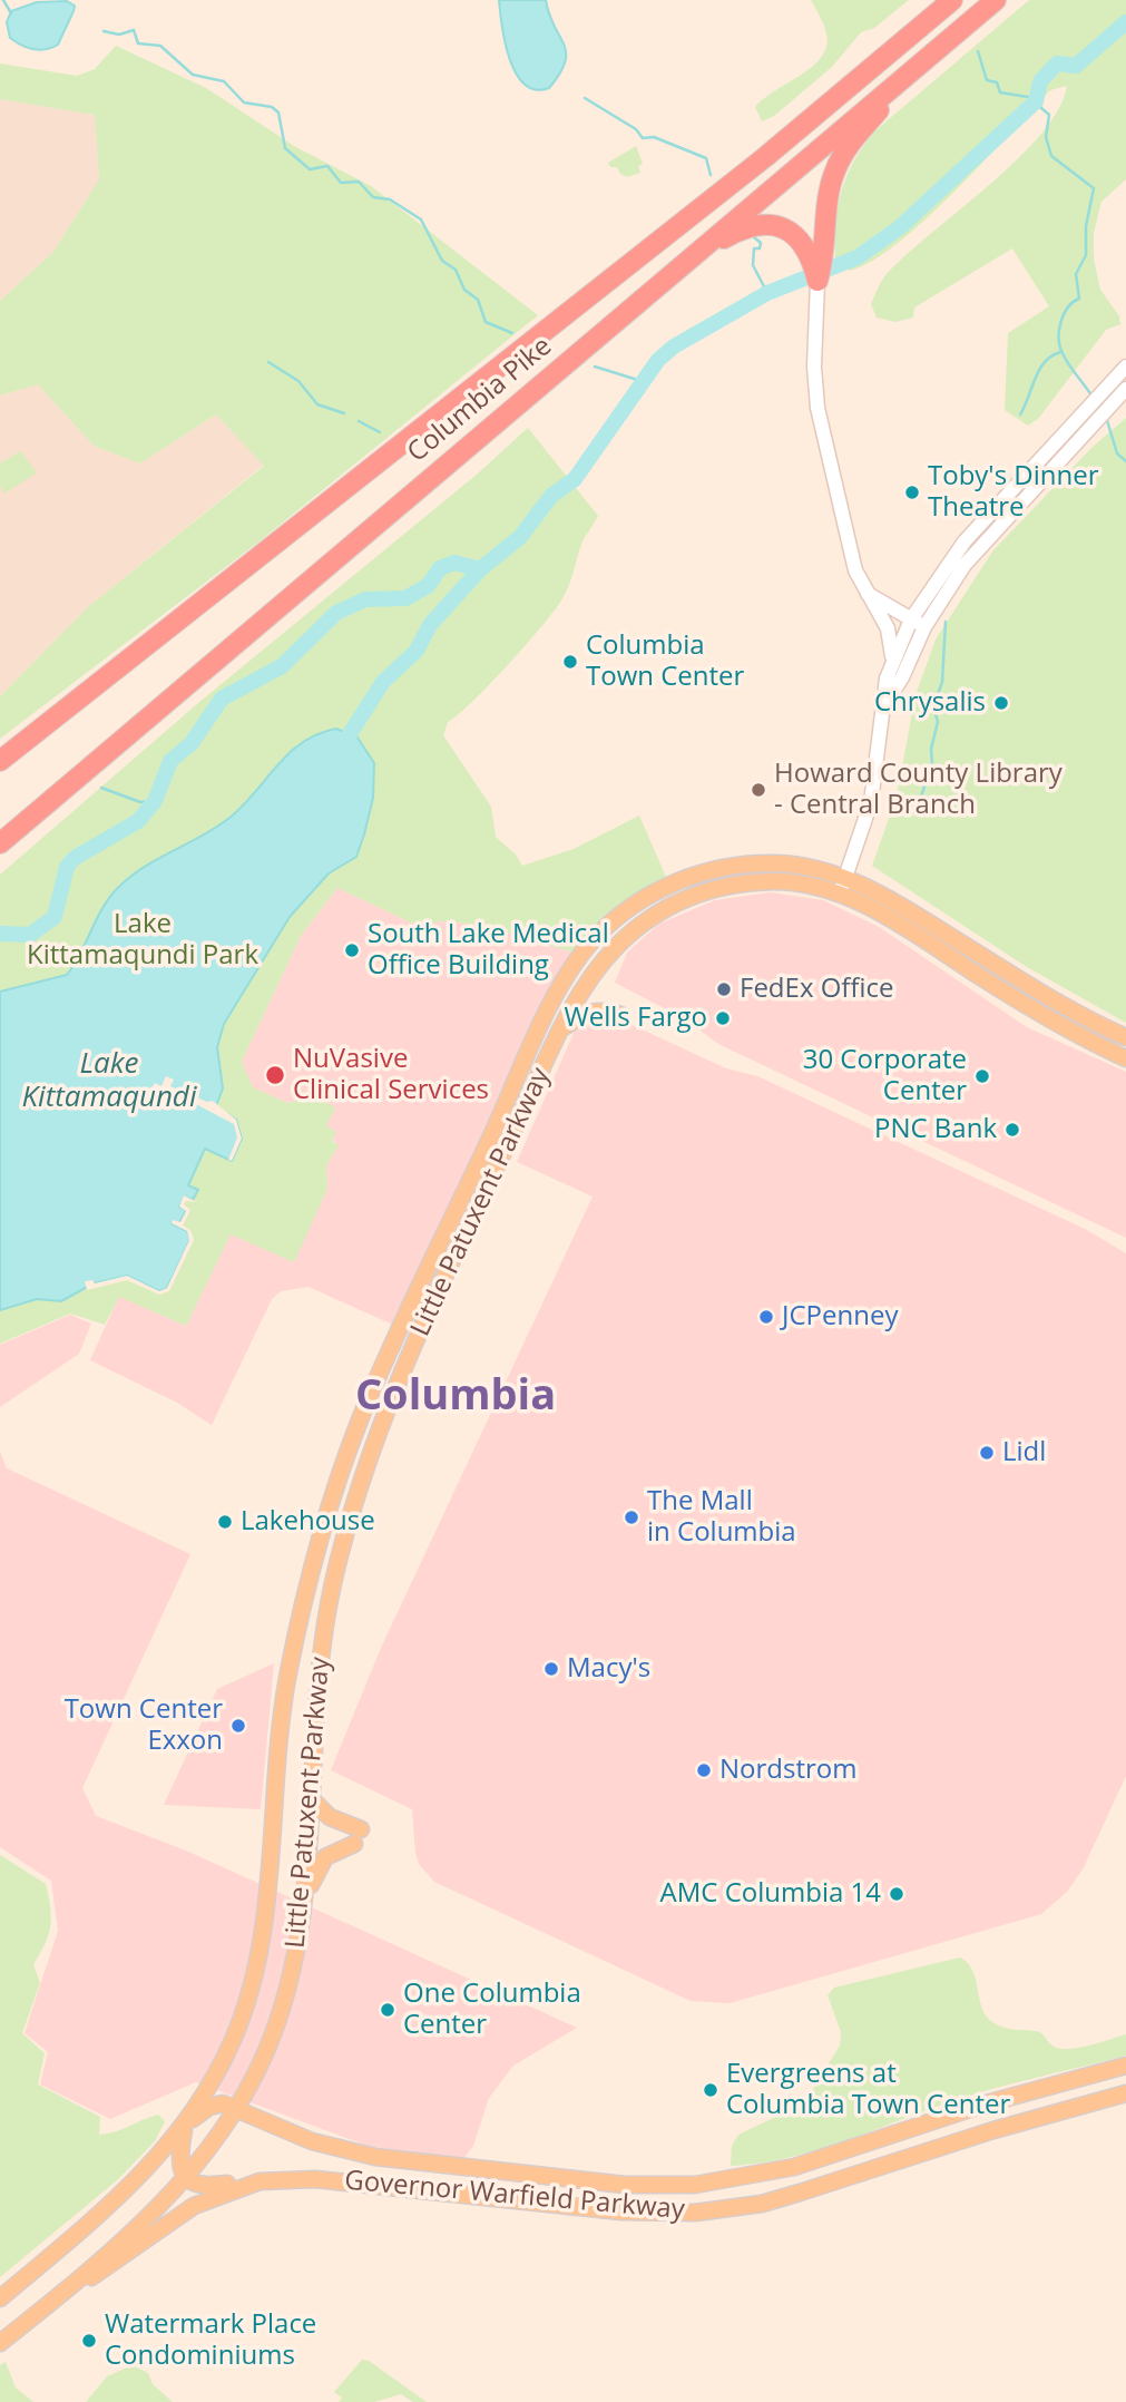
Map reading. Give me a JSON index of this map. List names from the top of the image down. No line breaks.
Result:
{"streets":{"highway":["Columbia Pike"],"main road":["Little Patuxent Parkway","Governor Warfield Parkway"]},"crossings":[["Little Patuxent Parkway","Governor Warfield Parkway"]],"districts":["Columbia"],"water":["Lake Kittamaqundi"],"parks":["Lake Kittamaqundi Park"],"places":["Toby's Dinner Theatre","Columbia Town Center","Chrysalis","Howard County Library - Central Branch","South Lake Medical Office Building","FedEx Office","Wells Fargo","NuVasive Clinical Services","30 Corporate Center","PNC Bank","JCPenney","Lidl","The Mall in Columbia","Lakehouse","Macy's","Town Center Exxon","Nordstrom","AMC Columbia 14","One Columbia Center","Evergreens at Columbia Town Center","Watermark Place Condominiums"]}
